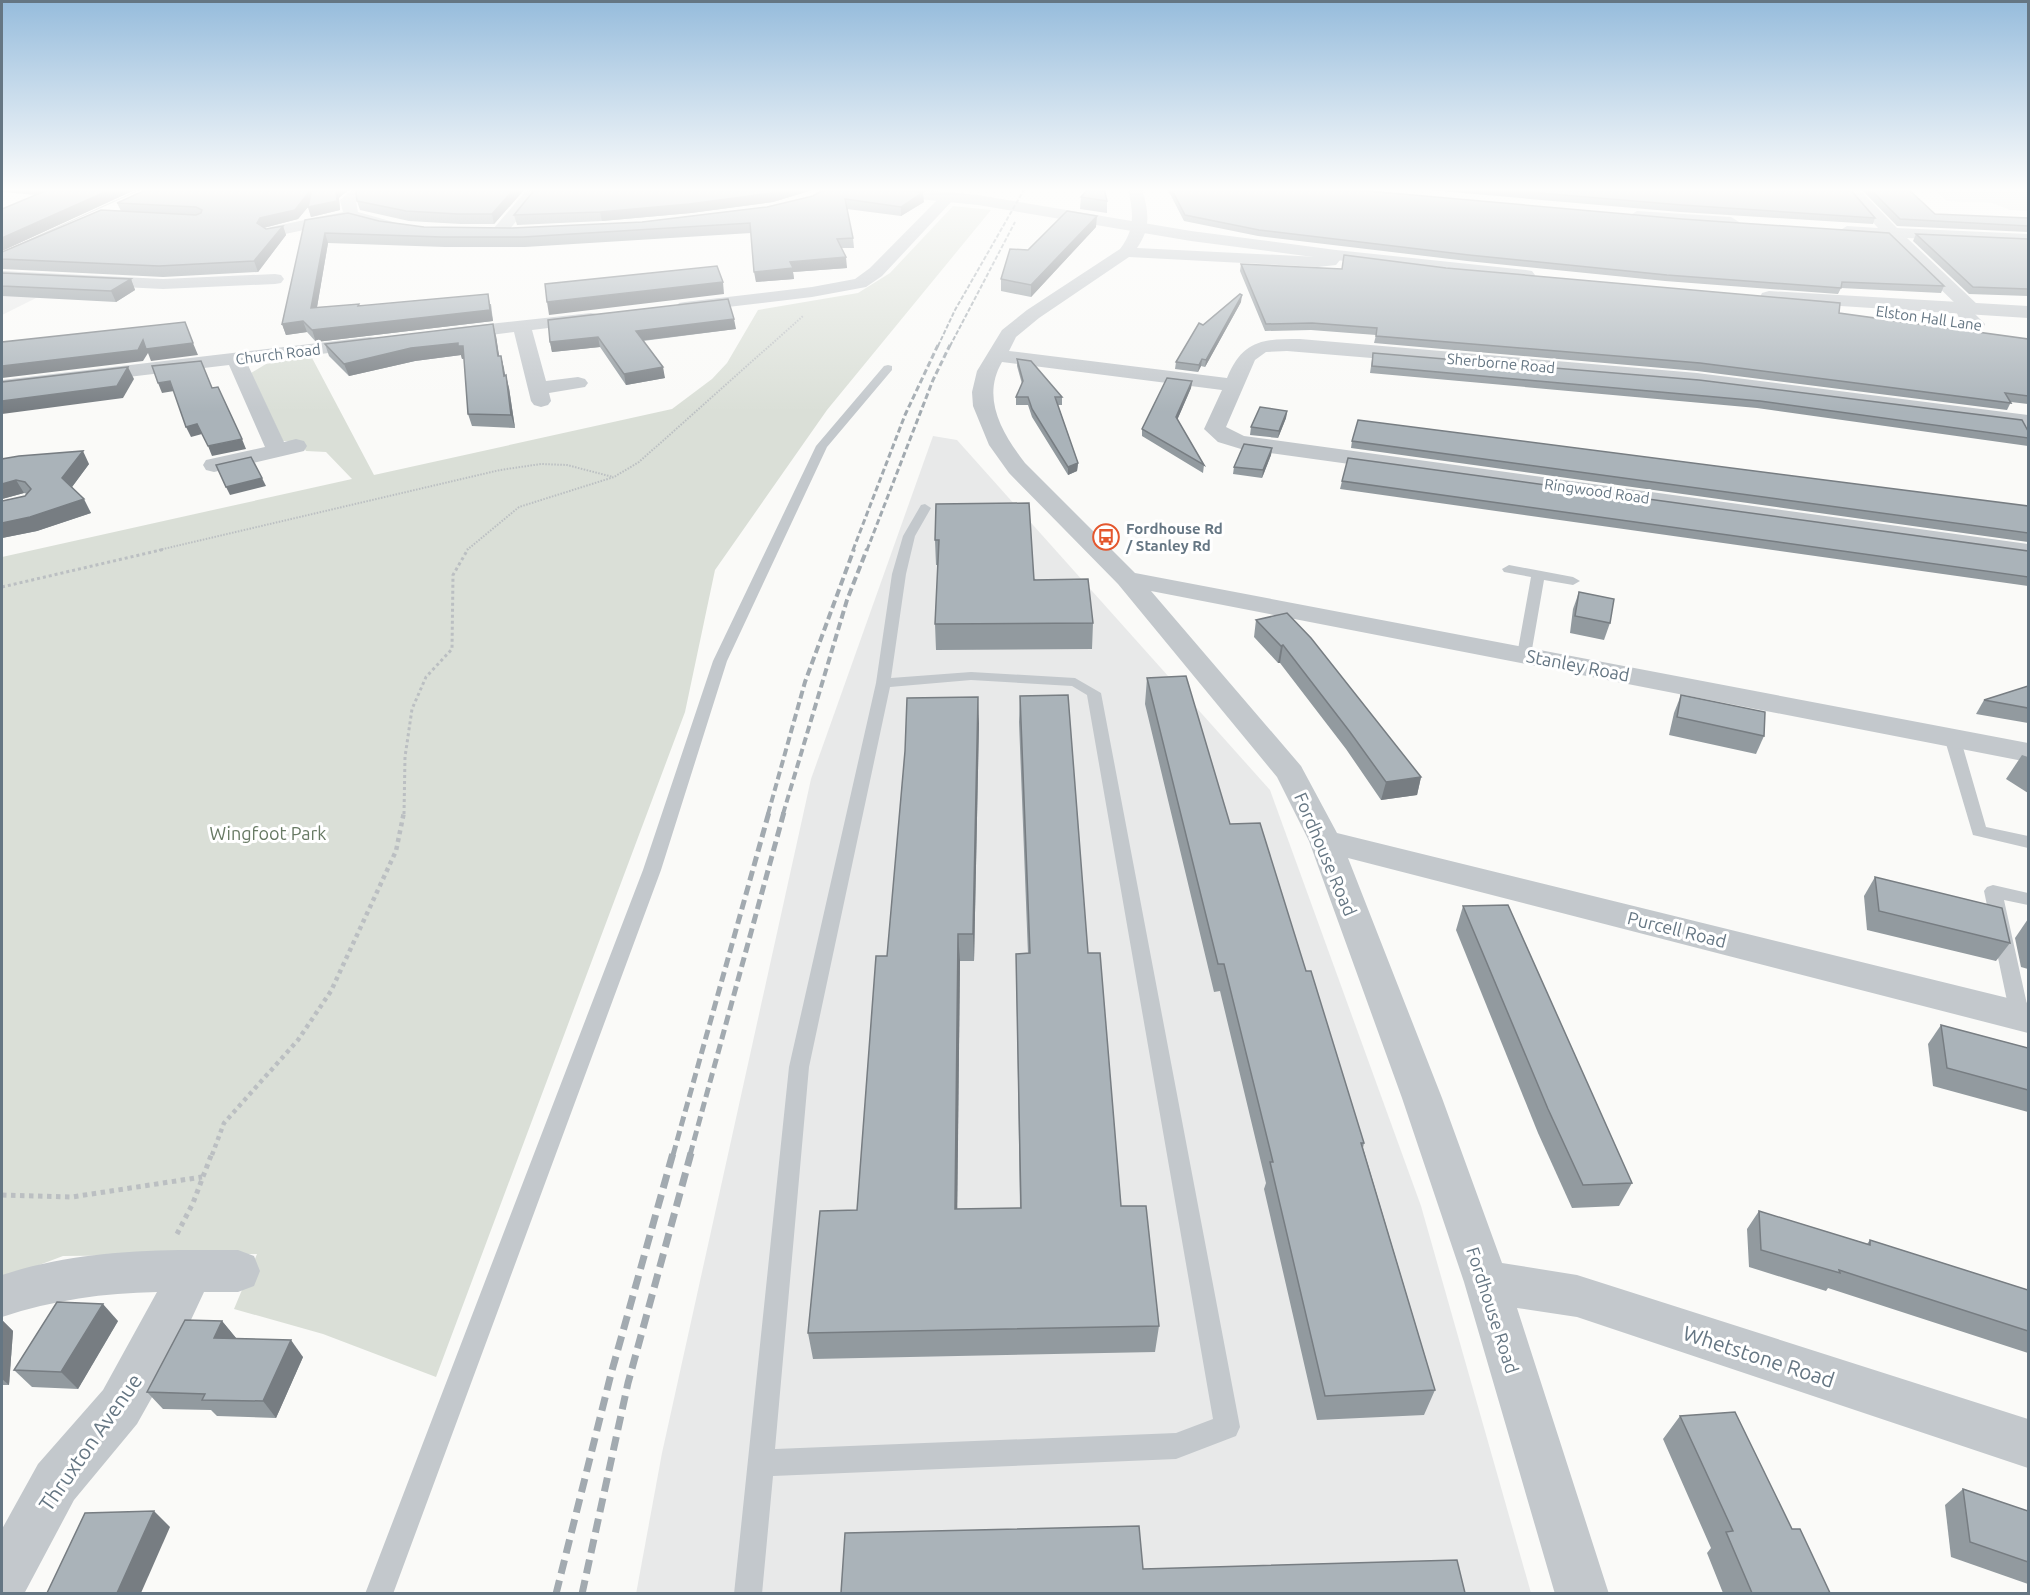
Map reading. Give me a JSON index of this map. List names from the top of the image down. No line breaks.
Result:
{"streets":{"street":["Elston Hall Lane","Church Road","Sherborne Road","Ringwood Road","Stanley Road","Fordhouse Road","Purcell Road","Whetstone Road","Thruxton Avenue"]},"crossings":[["Sherborne Road","Ringwood Road"],["Stanley Road","Fordhouse Road"],["Fordhouse Road","Purcell Road"],["Fordhouse Road","Whetstone Road"]],"parks":["Wingfoot Park"],"places":{"bus stop":["Fordhouse Rd / Stanley Rd"]}}
